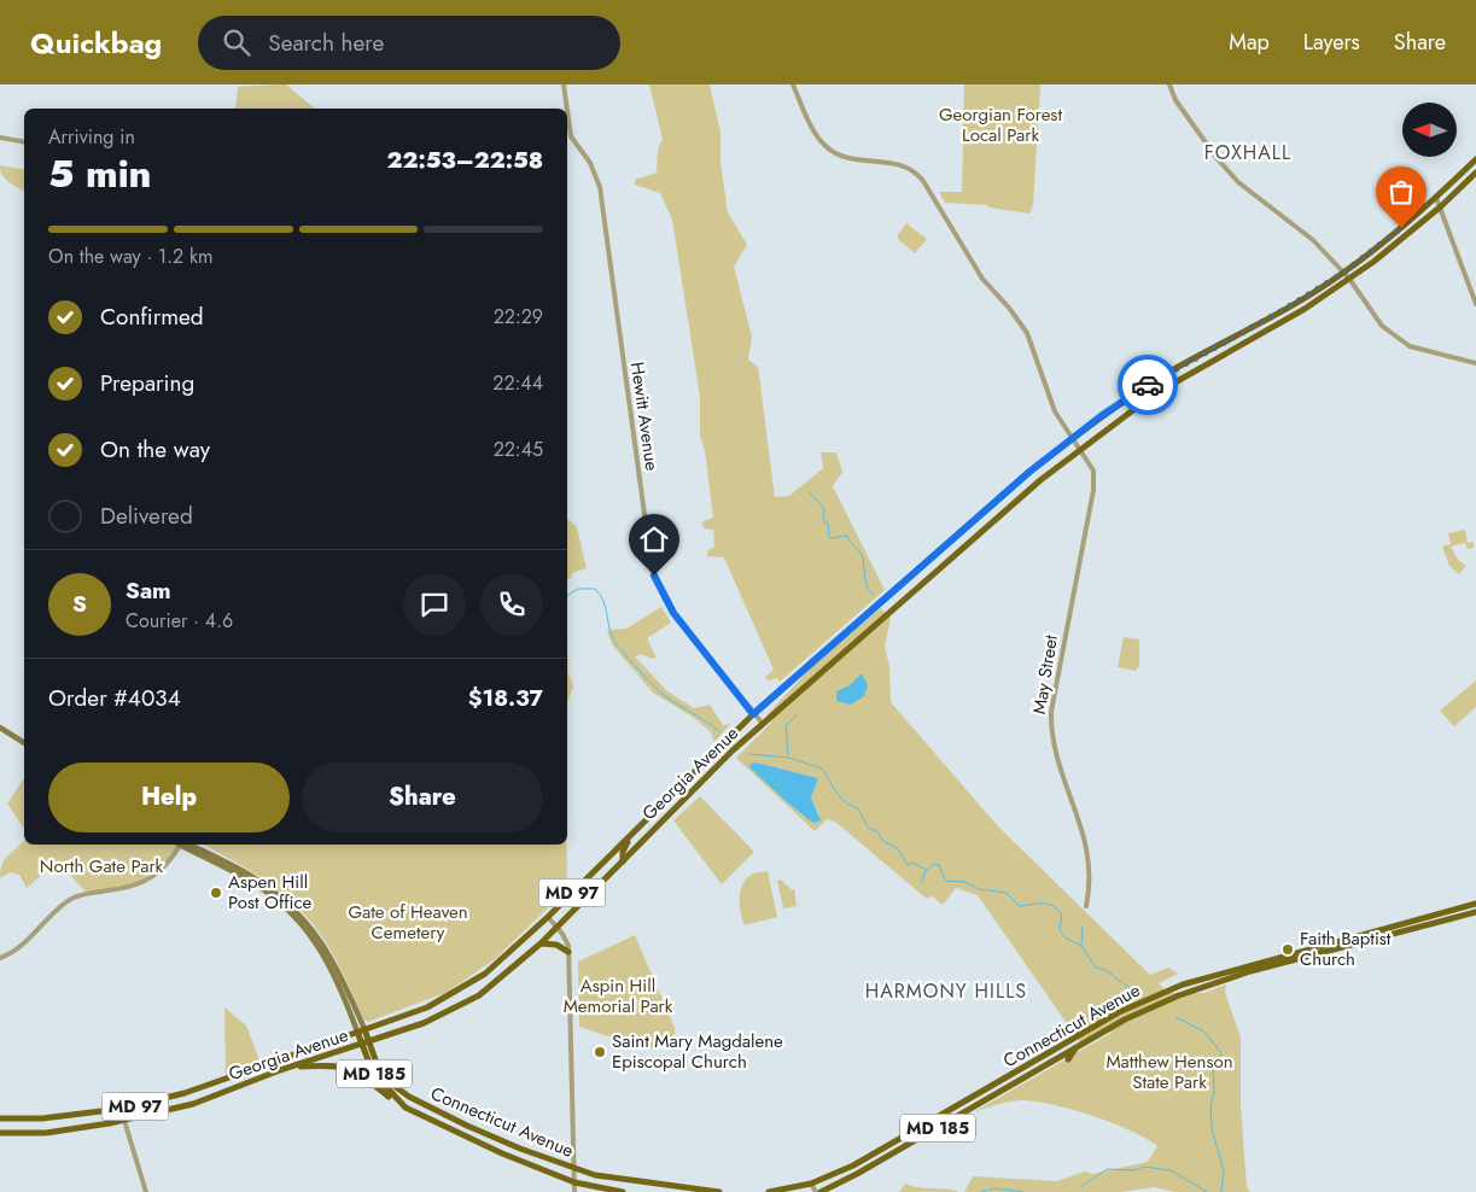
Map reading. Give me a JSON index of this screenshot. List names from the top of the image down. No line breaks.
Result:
{"streets":{"main road":["Georgia Avenue","MD 97","Connecticut Avenue","MD 185"],"street":["Hewitt Avenue","May Street"]},"crossings":[["Hewitt Avenue","Georgia Avenue"],["May Street","Georgia Avenue"],["Georgia Avenue","Connecticut Avenue"]],"districts":["FOXHALL","HARMONY HILLS"],"parks":["Georgian Forest Local Park","North Gate Park","Gate of Heaven Cemetery","Aspin Hill Memorial Park","Matthew Henson State Park"],"places":["Aspen Hill Post Office","Faith Baptist Church","Saint Mary Magdalene Episcopal Church"],"north":"left","page":{"header":"Quickbag","search":"Search here","nav":["Map","Layers","Share"],"heading":["5 min","Arriving in","22:53–22:58"],"panel":["Sam","Courier · 4.6","Order #4034","$18.37"],"bar":"On the way · 1.2 km","list":[["Confirmed","22:29"],["Preparing","22:44"],["On the way","22:45"],"Delivered"],"round":"S","buttons":["Help","Share"]}}
